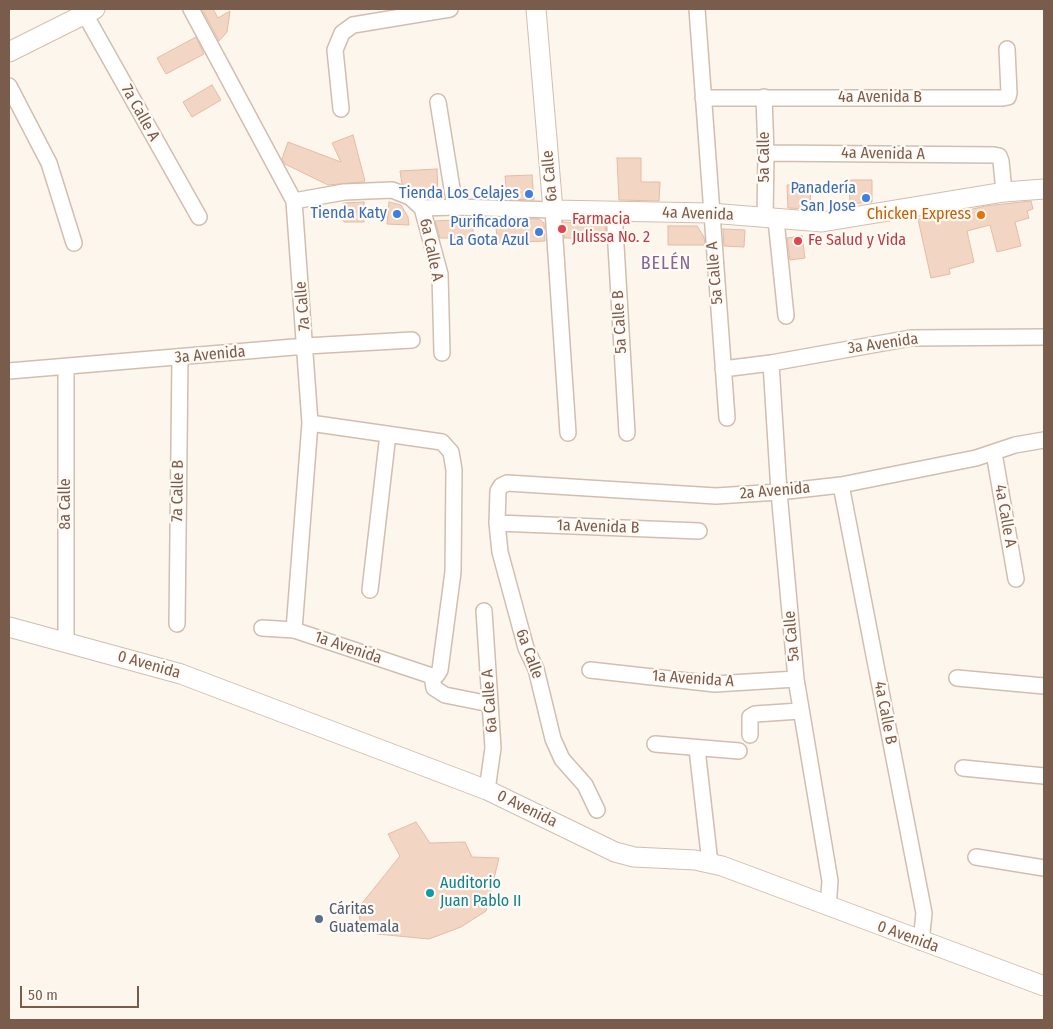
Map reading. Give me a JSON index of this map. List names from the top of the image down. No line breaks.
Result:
{"streets":{"street":["4a Avenida B","7a Calle A","4a Avenida A","5a Calle","6a Calle","4a Avenida","6a Calle A","5a Calle A","7a Calle","5a Calle B","3a Avenida","7a Calle B","2a Avenida","8a Calle","4a Calle A","1a Avenida B","1a Avenida","0 Avenida","1a Avenida A","4a Calle B"]},"crossings":[["4a Avenida B","5a Calle"],["4a Avenida B","5a Calle A"],["4a Avenida A","5a Calle"],["4a Avenida A","4a Avenida"],["5a Calle","4a Avenida"],["5a Calle","3a Avenida"],["5a Calle","2a Avenida"],["5a Calle","0 Avenida"],["5a Calle","1a Avenida A"],["6a Calle","4a Avenida"],["6a Calle","2a Avenida"],["6a Calle","1a Avenida B"],["4a Avenida","6a Calle A"],["4a Avenida","5a Calle A"],["4a Avenida","5a Calle B"],["6a Calle A","0 Avenida"],["5a Calle A","3a Avenida"],["7a Calle","3a Avenida"],["7a Calle","1a Avenida"],["3a Avenida","7a Calle B"],["3a Avenida","8a Calle"],["2a Avenida","4a Calle A"],["2a Avenida","4a Calle B"],["8a Calle","0 Avenida"],["0 Avenida","4a Calle B"]],"districts":["BELÉN"],"places":["Tienda Los Celajes","Panadería San Jose","Tienda Katy","Chicken Express","Farmacia Julissa No. 2","Purificadora La Gota Azul","Fe Salud y Vida","Auditorio Juan Pablo II","Cáritas Guatemala"],"scale_bar":"50 m"}
